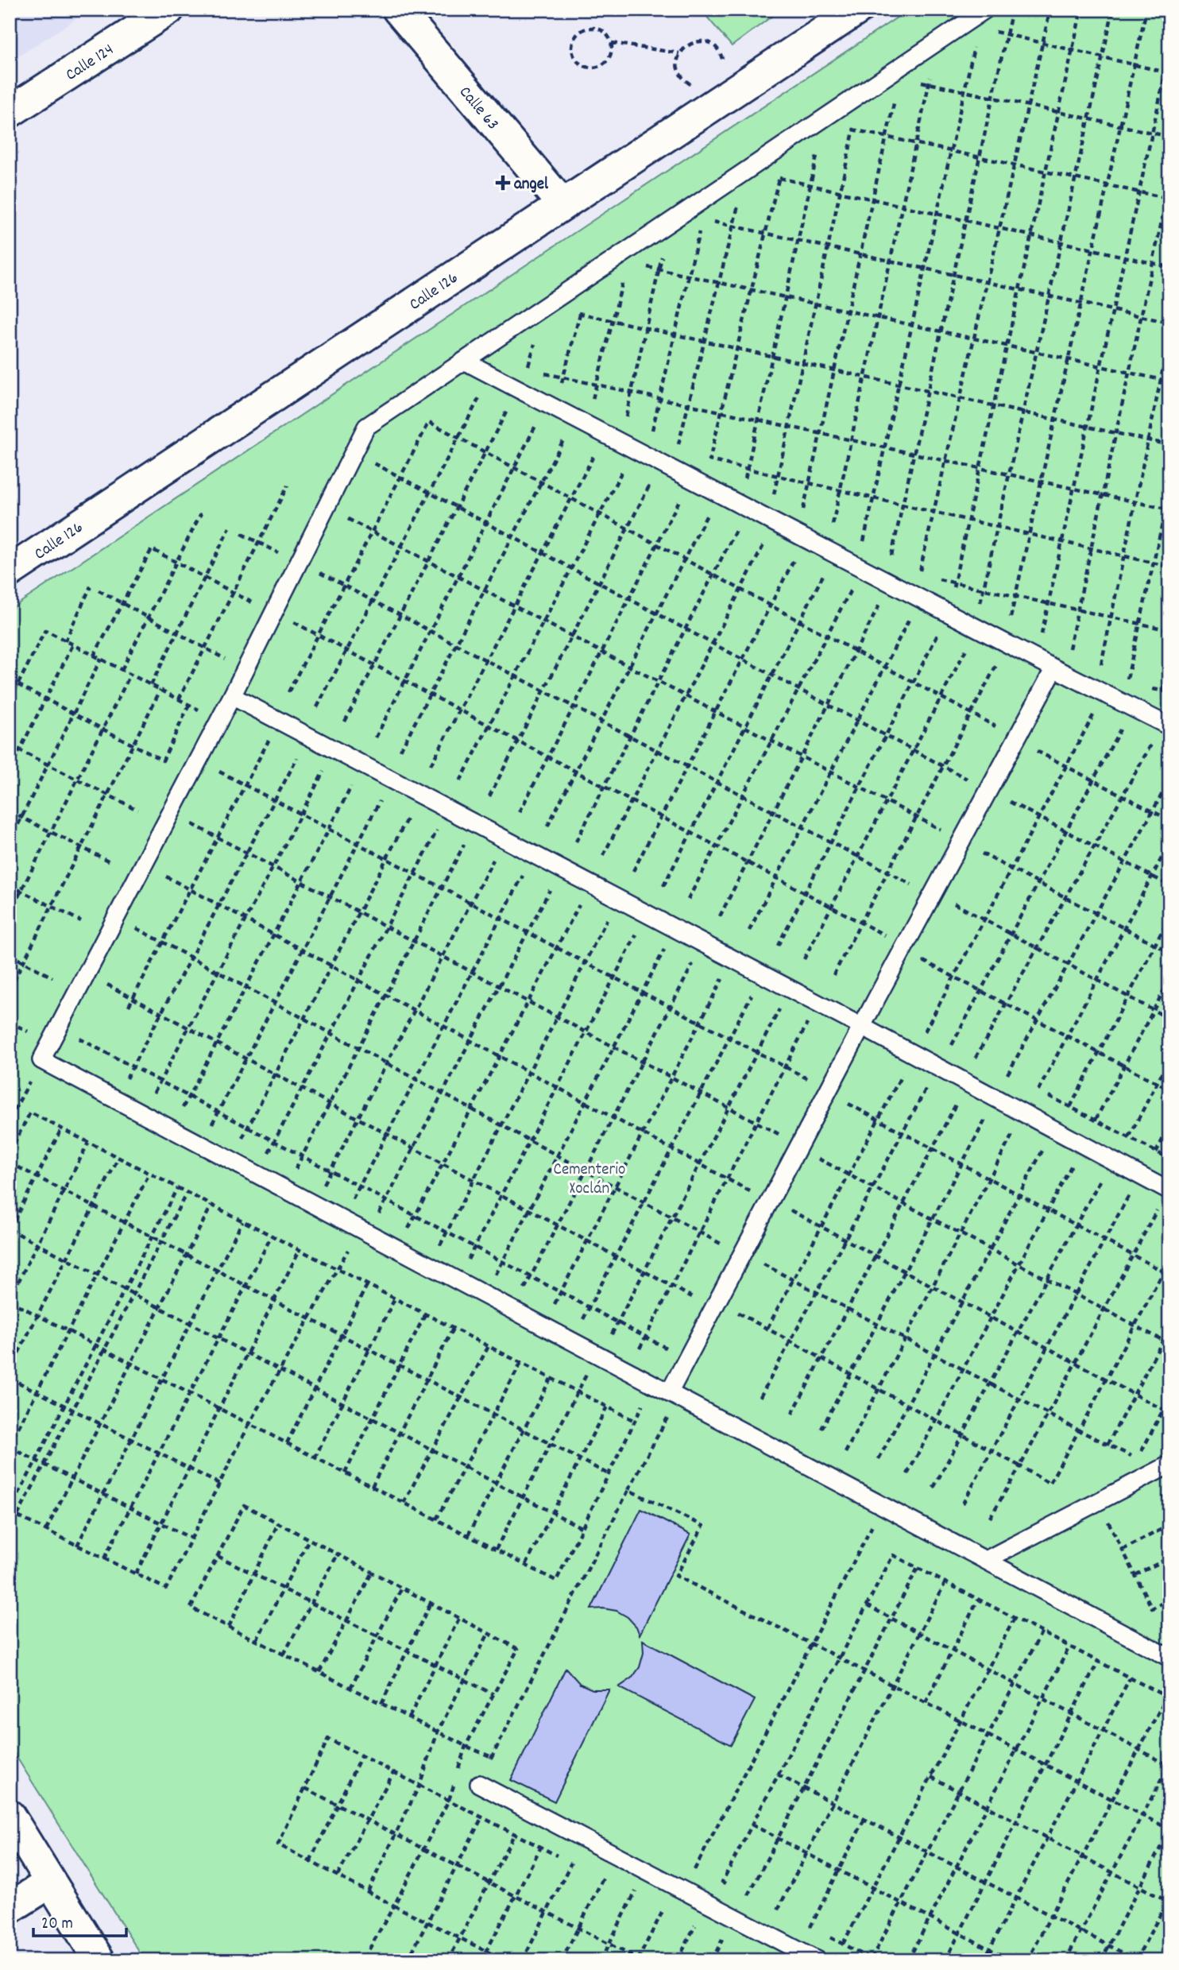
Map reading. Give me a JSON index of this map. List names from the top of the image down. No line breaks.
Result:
{"streets":{"street":["Calle 124","Calle 63","Calle 126"]},"crossings":[["Calle 63","Calle 126"]],"parks":["Cementerio Xoclán"],"places":{"health":["angel"]},"scale_bar":"20 m"}
